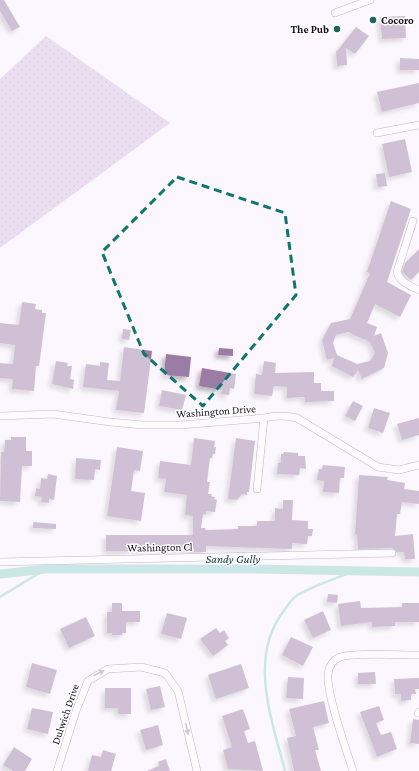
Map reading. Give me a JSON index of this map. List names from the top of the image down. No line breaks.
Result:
{"streets":{"street":["Washington Drive","Washington Cl","Dulwich Drive"]},"water":["Sandy Gully"],"places":["Cocoro","The Pub"]}
